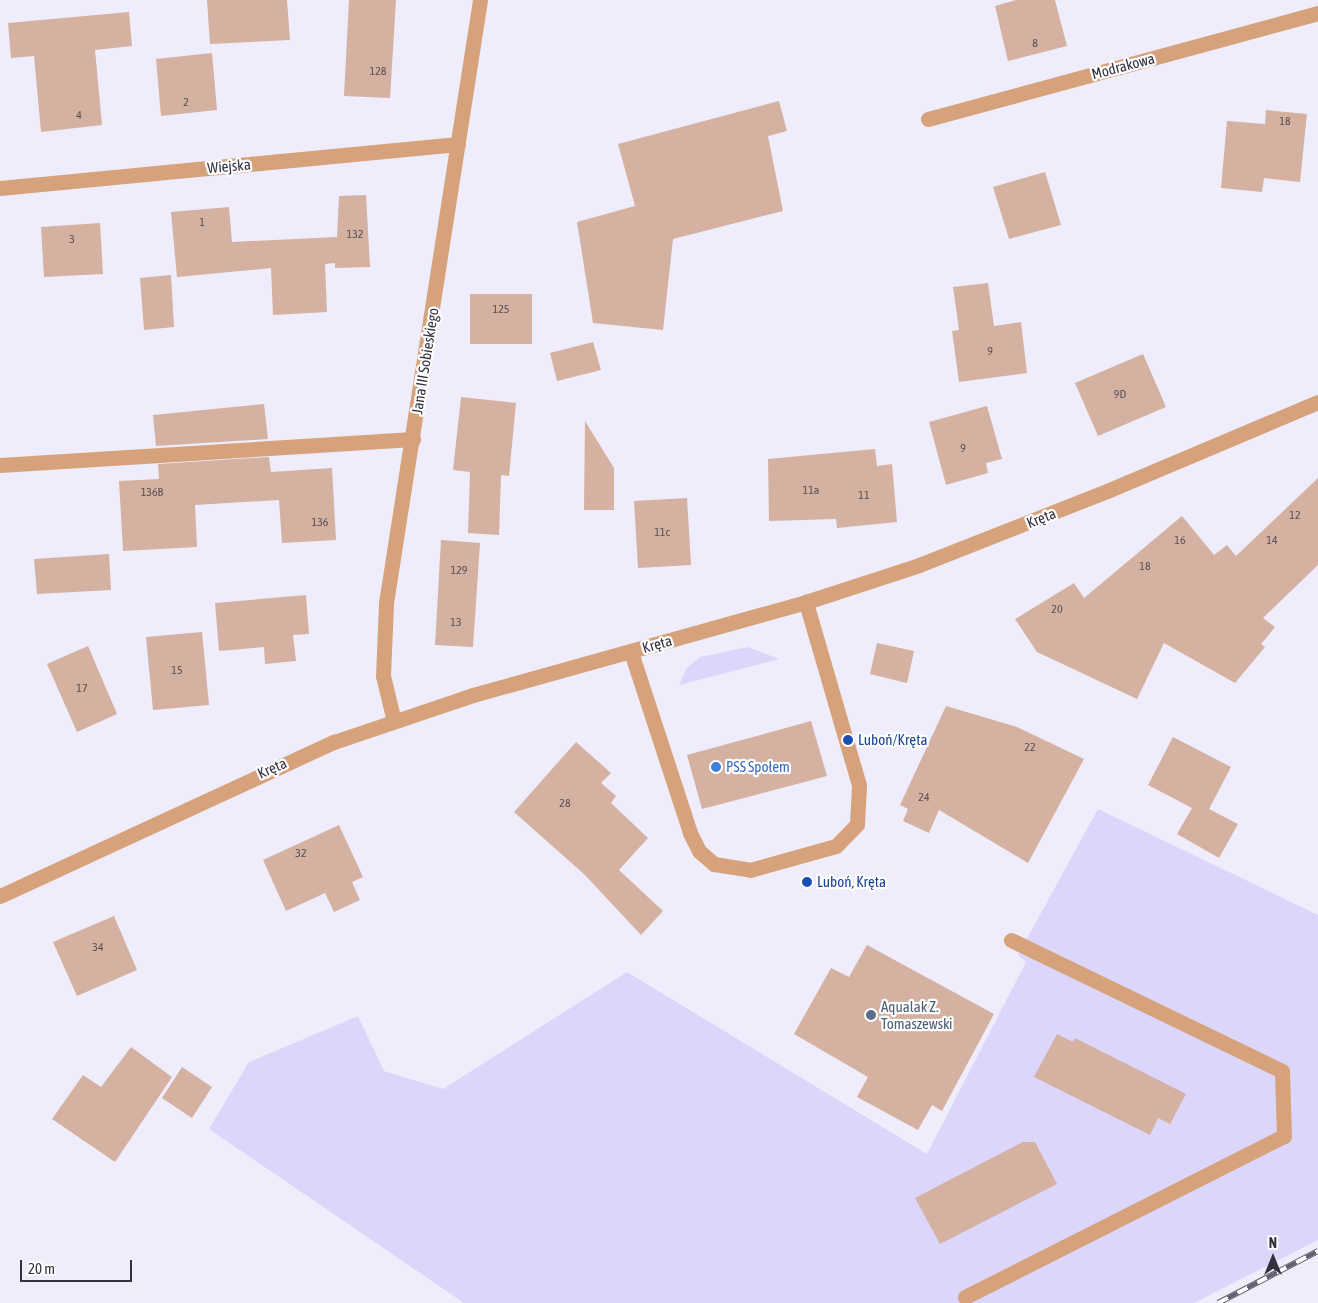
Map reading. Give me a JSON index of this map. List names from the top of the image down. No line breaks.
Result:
{"streets":{"street":["Modrakowa","Wiejska","Jana III Sobieskiego","Kręta"]},"crossings":[["Wiejska","Jana III Sobieskiego"],["Jana III Sobieskiego","Kręta"]],"places":["Luboń/Kręta","PSS Społem","Luboń, Kręta","Aqualak Z. Tomaszewski"],"house_numbers":["8","128","2","4","18","1","132","3","125","9","9D","9","11a","136B","11","12","136","11c","16","14","18","129","20","13","15","17","22","24","28","32","34"],"scale_bar":"20 m","north":"top"}
